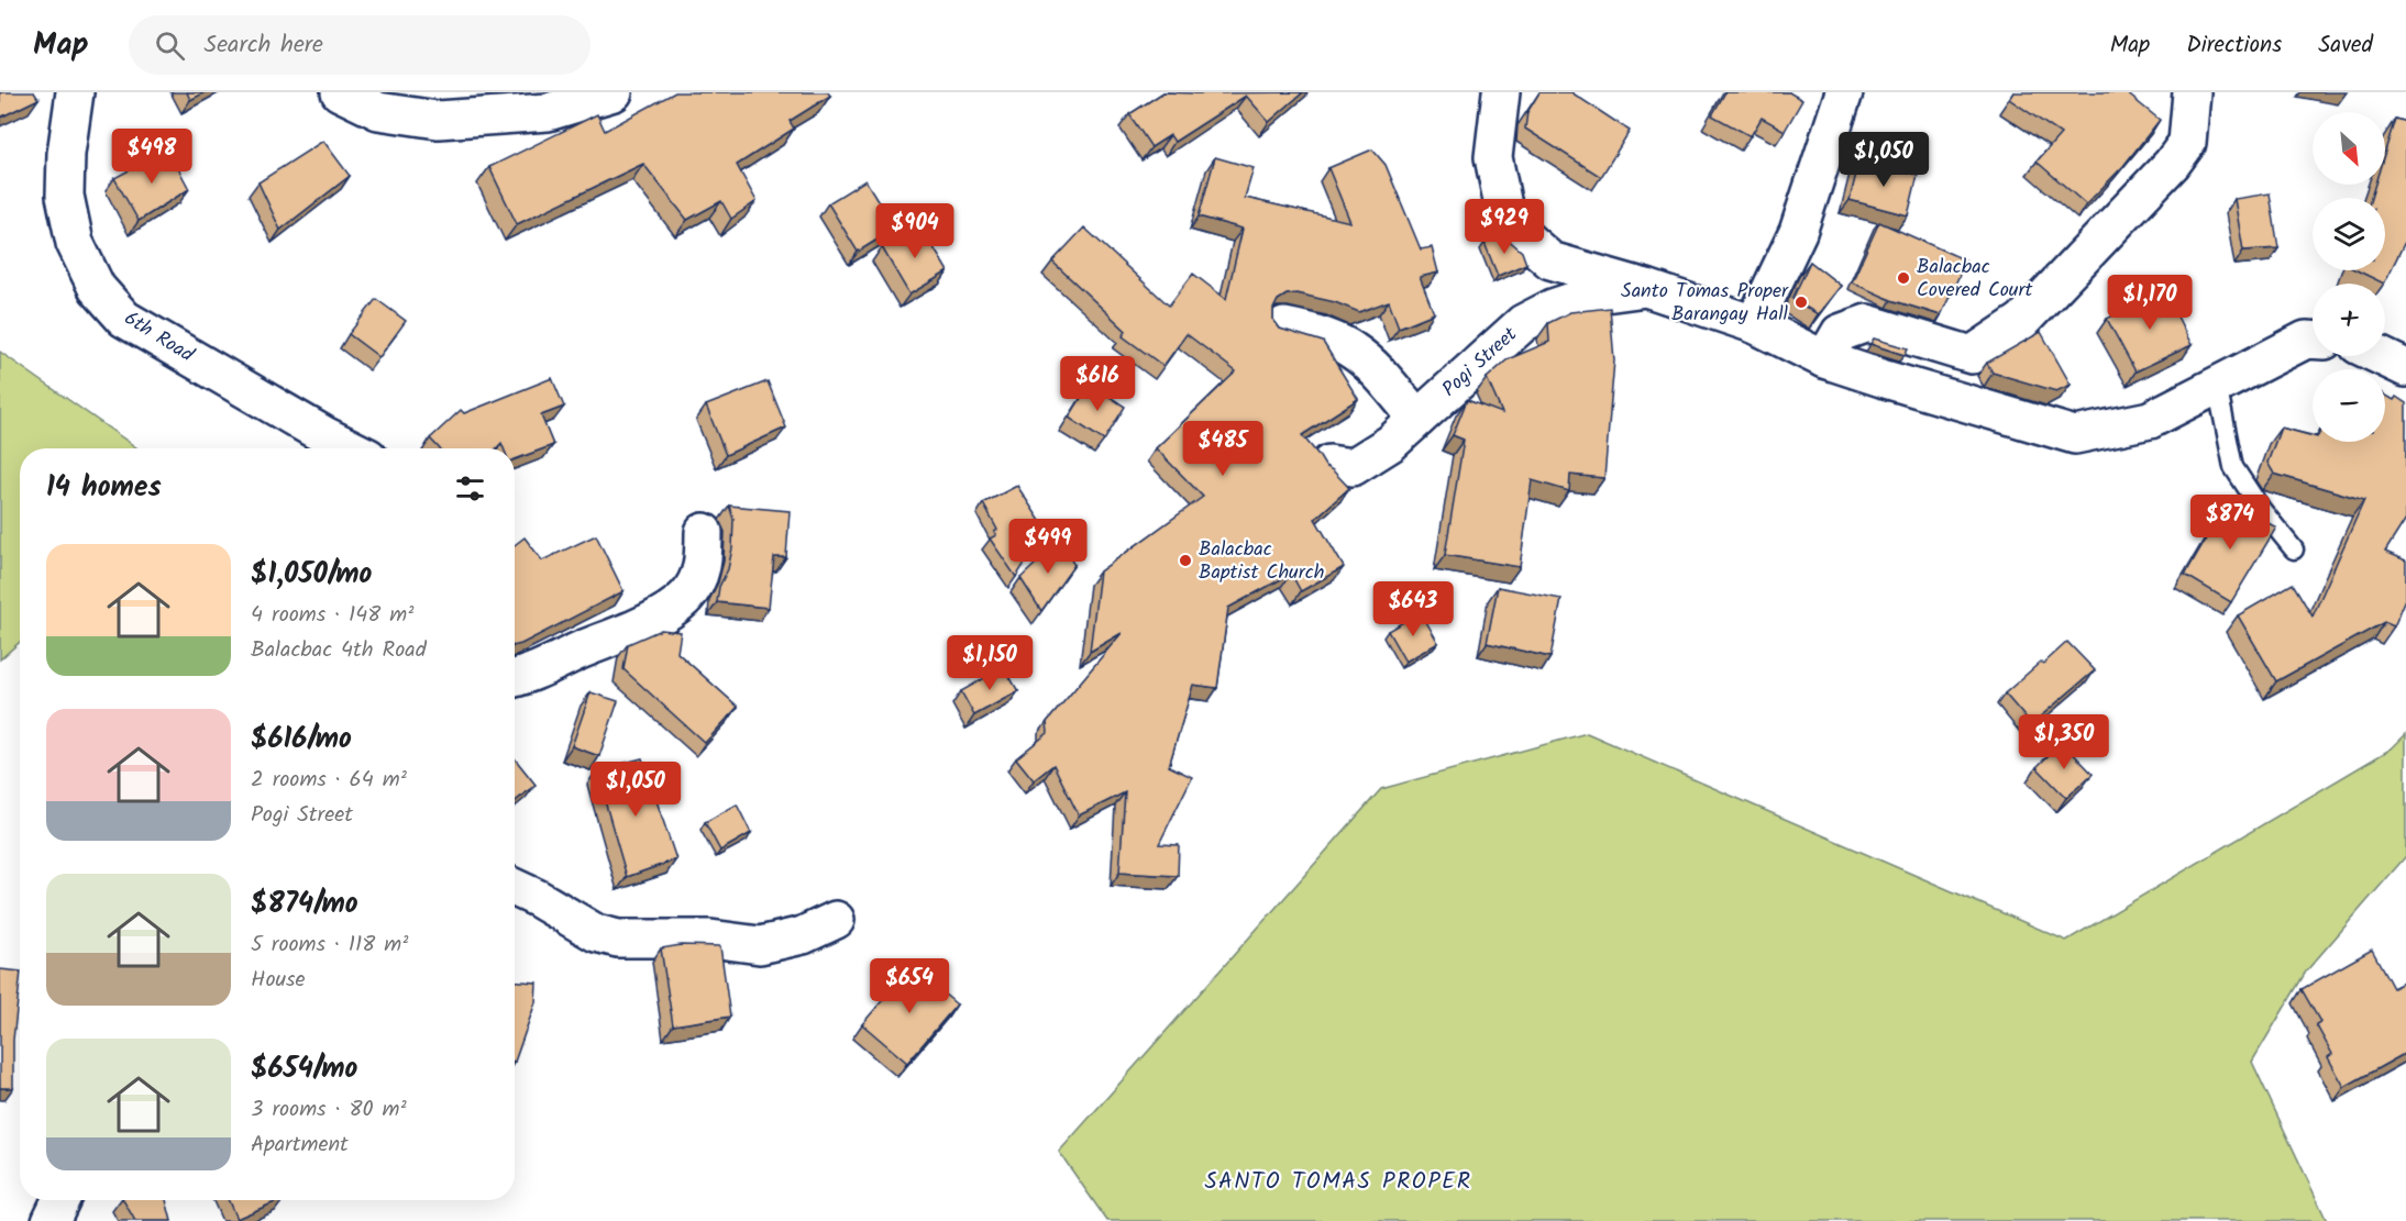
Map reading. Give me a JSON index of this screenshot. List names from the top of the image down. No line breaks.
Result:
{"streets":{"street":["6th Road","Pogi Street"]},"districts":["SANTO TOMAS PROPER"],"places":["Balacbac Covered Court","Santo Tomas Proper Barangay Hall","Balacbac Baptist Church"],"north":"bottom right","page":{"header":"Map","search":"Search here","nav":["Map","Directions","Saved"],"map_buttons":["+","−"],"price":["$498","$1,050","$929","$904","$1,170","$616","$485","$874","$499","$643","$1,150","$1,350","$1,050","$654"],"heading":"14 homes","list":[{"name":"$1,050/mo","note":"4 rooms · 148 m² · Balacbac 4th Road"},{"name":"$616/mo","note":"2 rooms · 64 m² · Pogi Street"},{"name":"$874/mo","note":"5 rooms · 118 m² · House"},{"name":"$654/mo","note":"3 rooms · 80 m² · Apartment"}]}}
